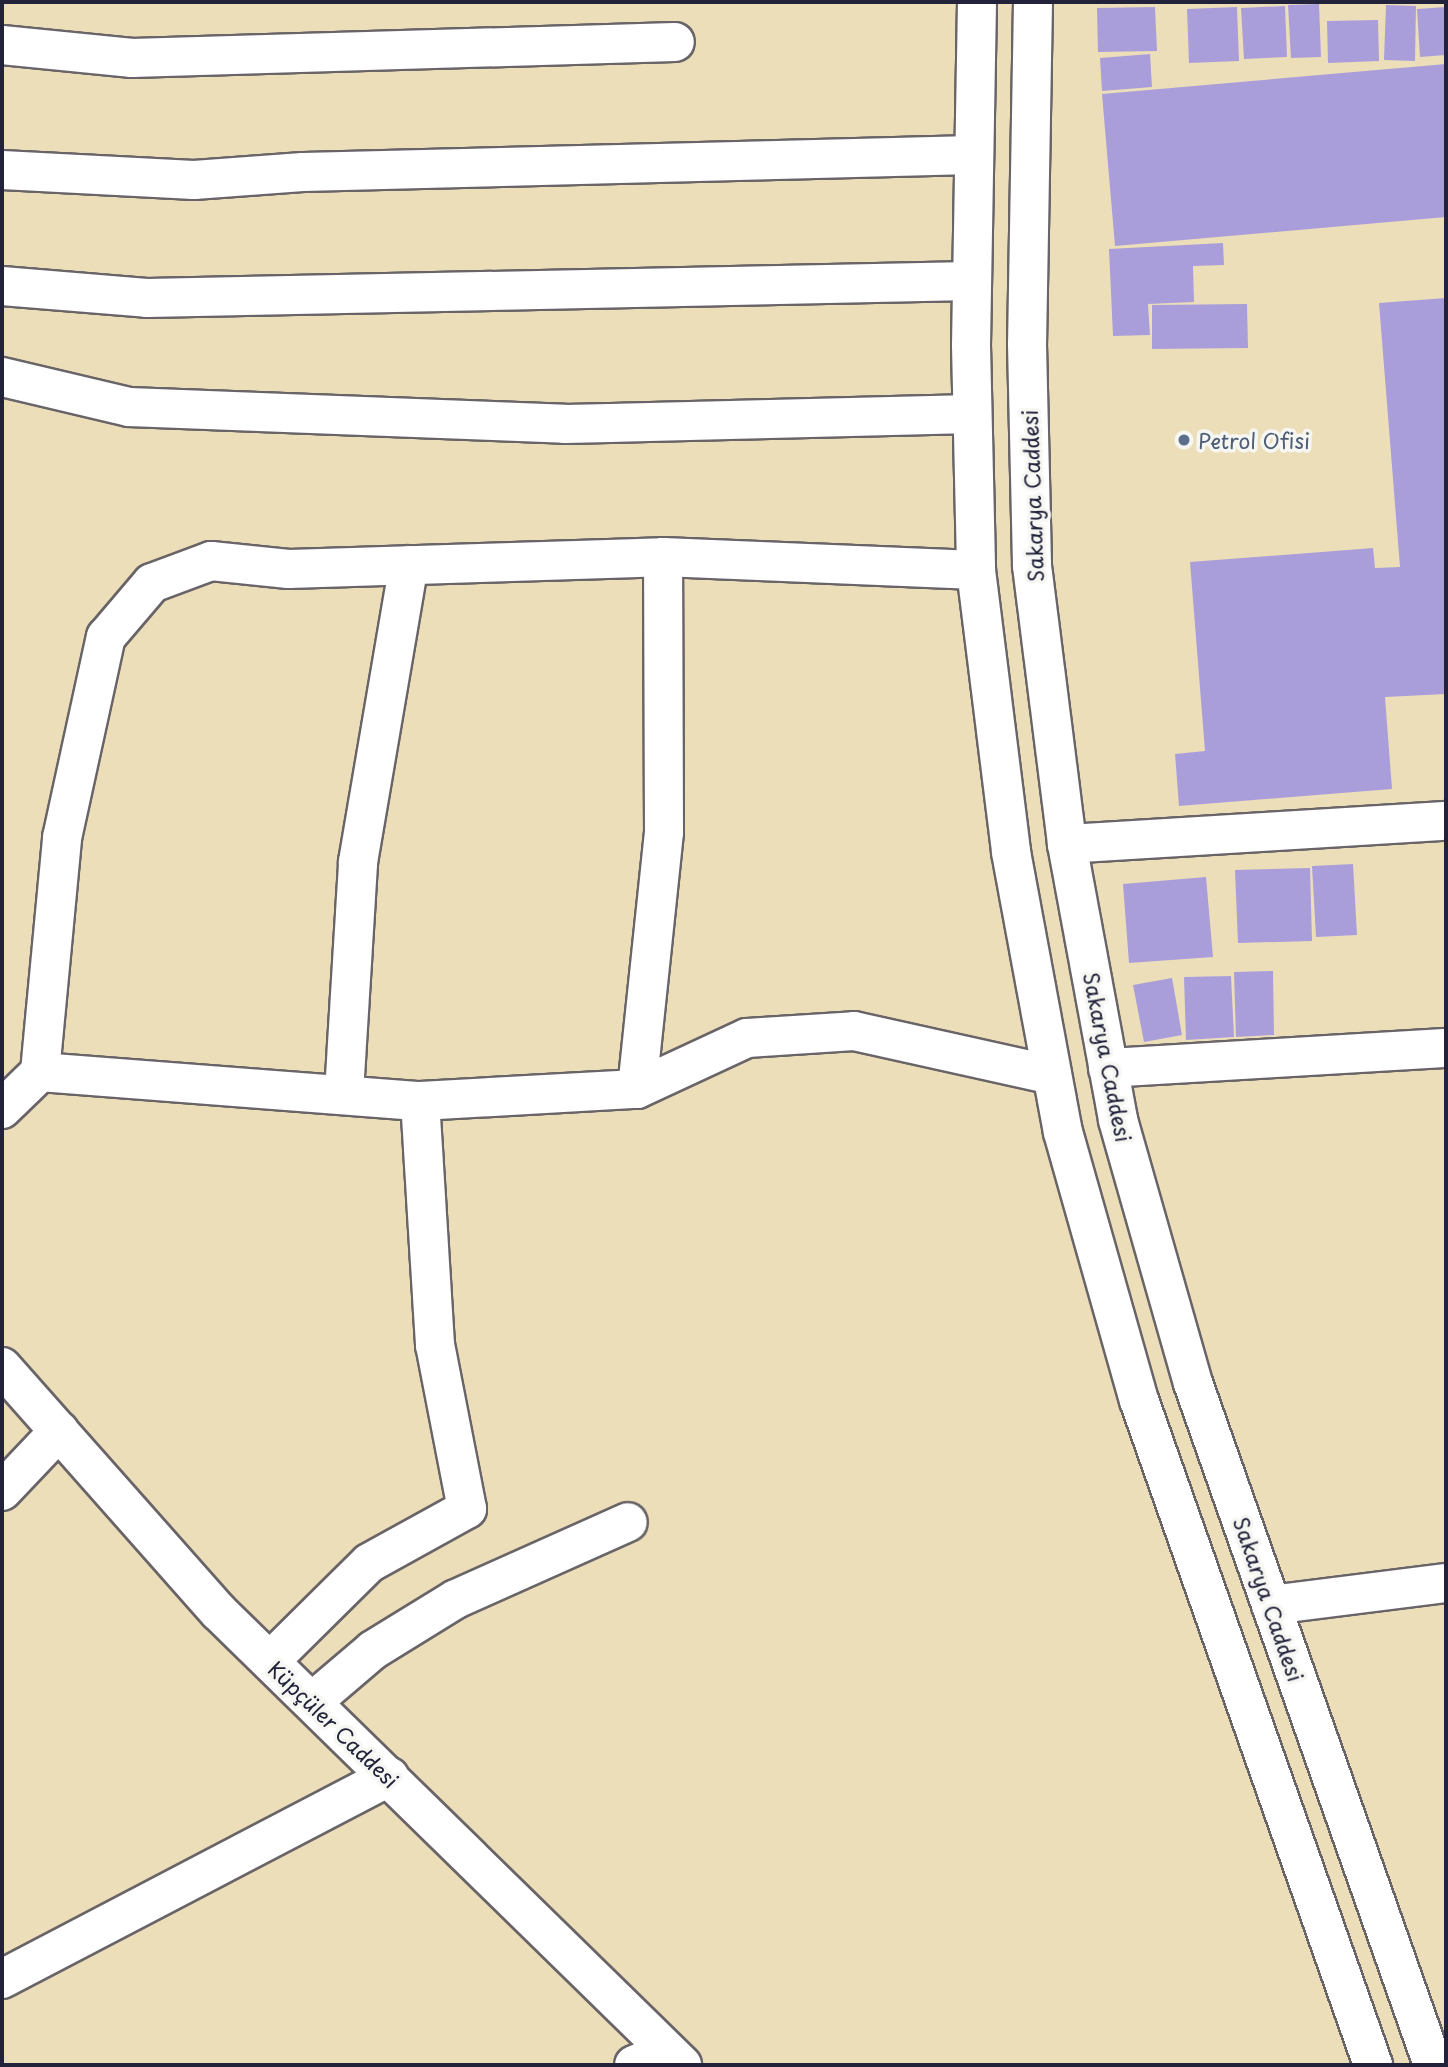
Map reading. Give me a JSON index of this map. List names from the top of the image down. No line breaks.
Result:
{"streets":{"street":["Sakarya Caddesi","Küpçüler Caddesi"]},"places":["Petrol Ofisi"]}
